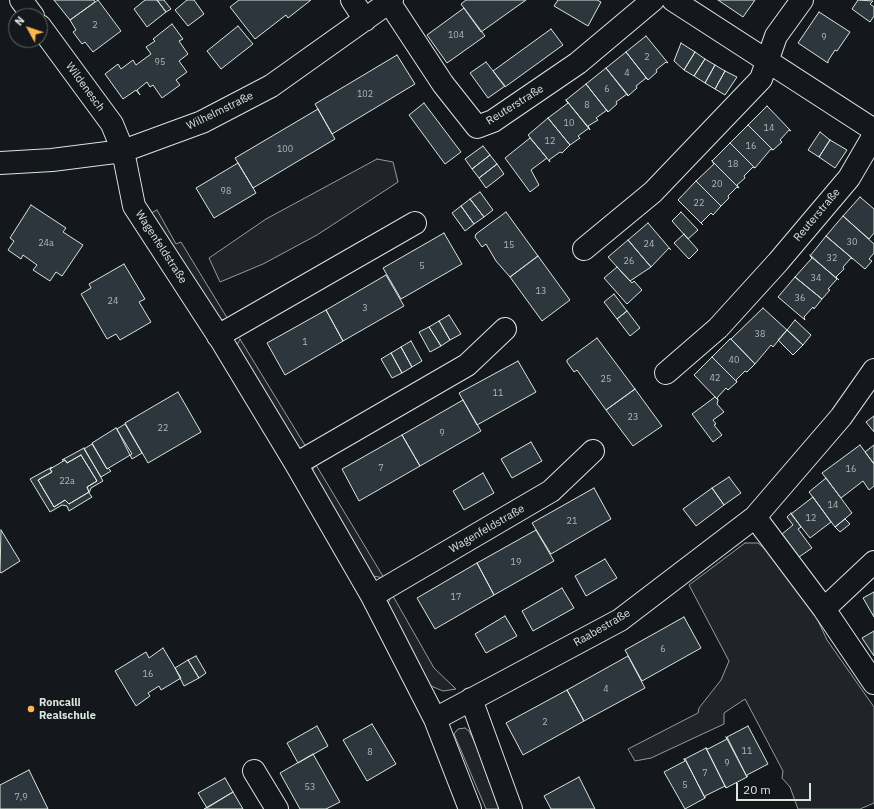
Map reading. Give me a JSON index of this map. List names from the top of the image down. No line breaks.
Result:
{"streets":{"street":["Wildenesch","Reuterstraße","Wilhelmstraße","Wagenfeldstraße","Raabestraße"]},"crossings":[["Wildenesch","Wilhelmstraße"],["Wildenesch","Wagenfeldstraße"],["Reuterstraße","Wilhelmstraße"],["Wilhelmstraße","Wagenfeldstraße"],["Wagenfeldstraße","Raabestraße"]],"places":["Roncalli Realschule"],"house_numbers":["2","104","9","2","95","4","6","102","8","10","14","12","16","100","18","20","98","22","30","24a","24","15","32","26","5","34","13","36","24","3","38","1","40","42","25","11","23","22","9","7","16","22a","14","12","21","19","17","6","16","4","2","11","8","9","7","5","53","7,9"],"scale_bar":"20 m","north":"top left"}
